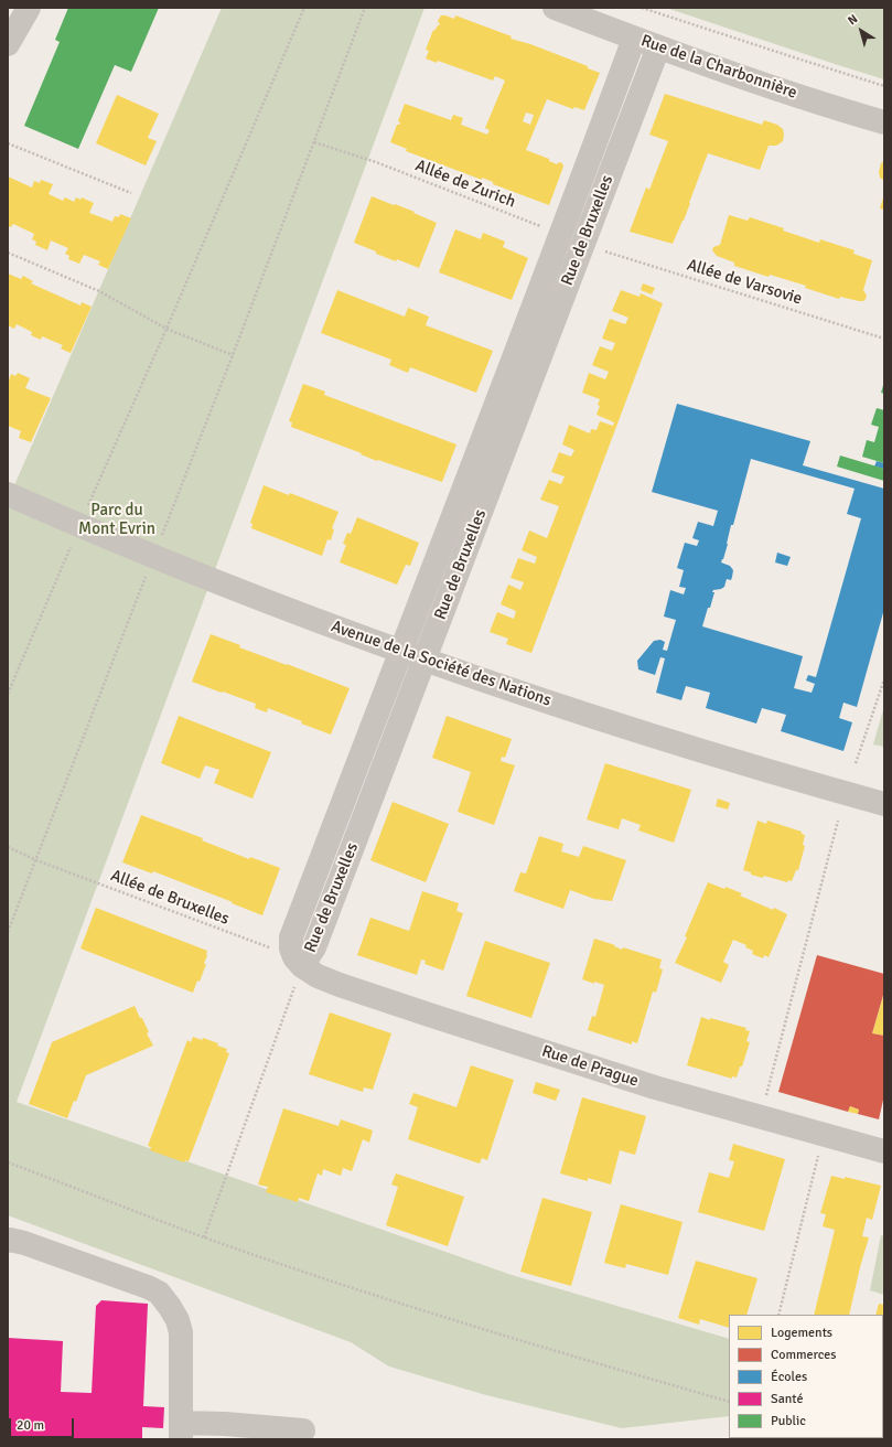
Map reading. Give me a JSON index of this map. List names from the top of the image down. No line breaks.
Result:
{"streets":{"street":["Rue de la Charbonnière","Rue de Bruxelles","Avenue de la Société des Nations","Rue de Prague"],"path":["Allée de Zurich","Allée de Varsovie","Allée de Bruxelles"]},"crossings":[["Rue de la Charbonnière","Rue de Bruxelles"],["Rue de Bruxelles","Avenue de la Société des Nations"],["Rue de Bruxelles","Allée de Bruxelles"],["Rue de Bruxelles","Rue de Prague"],["Allée de Bruxelles","Rue de Prague"]],"parks":["Parc du Mont Evrin"],"legend":["Logements","Commerces","Écoles","Santé","Public"],"scale_bar":"20 m","north":"top left"}
